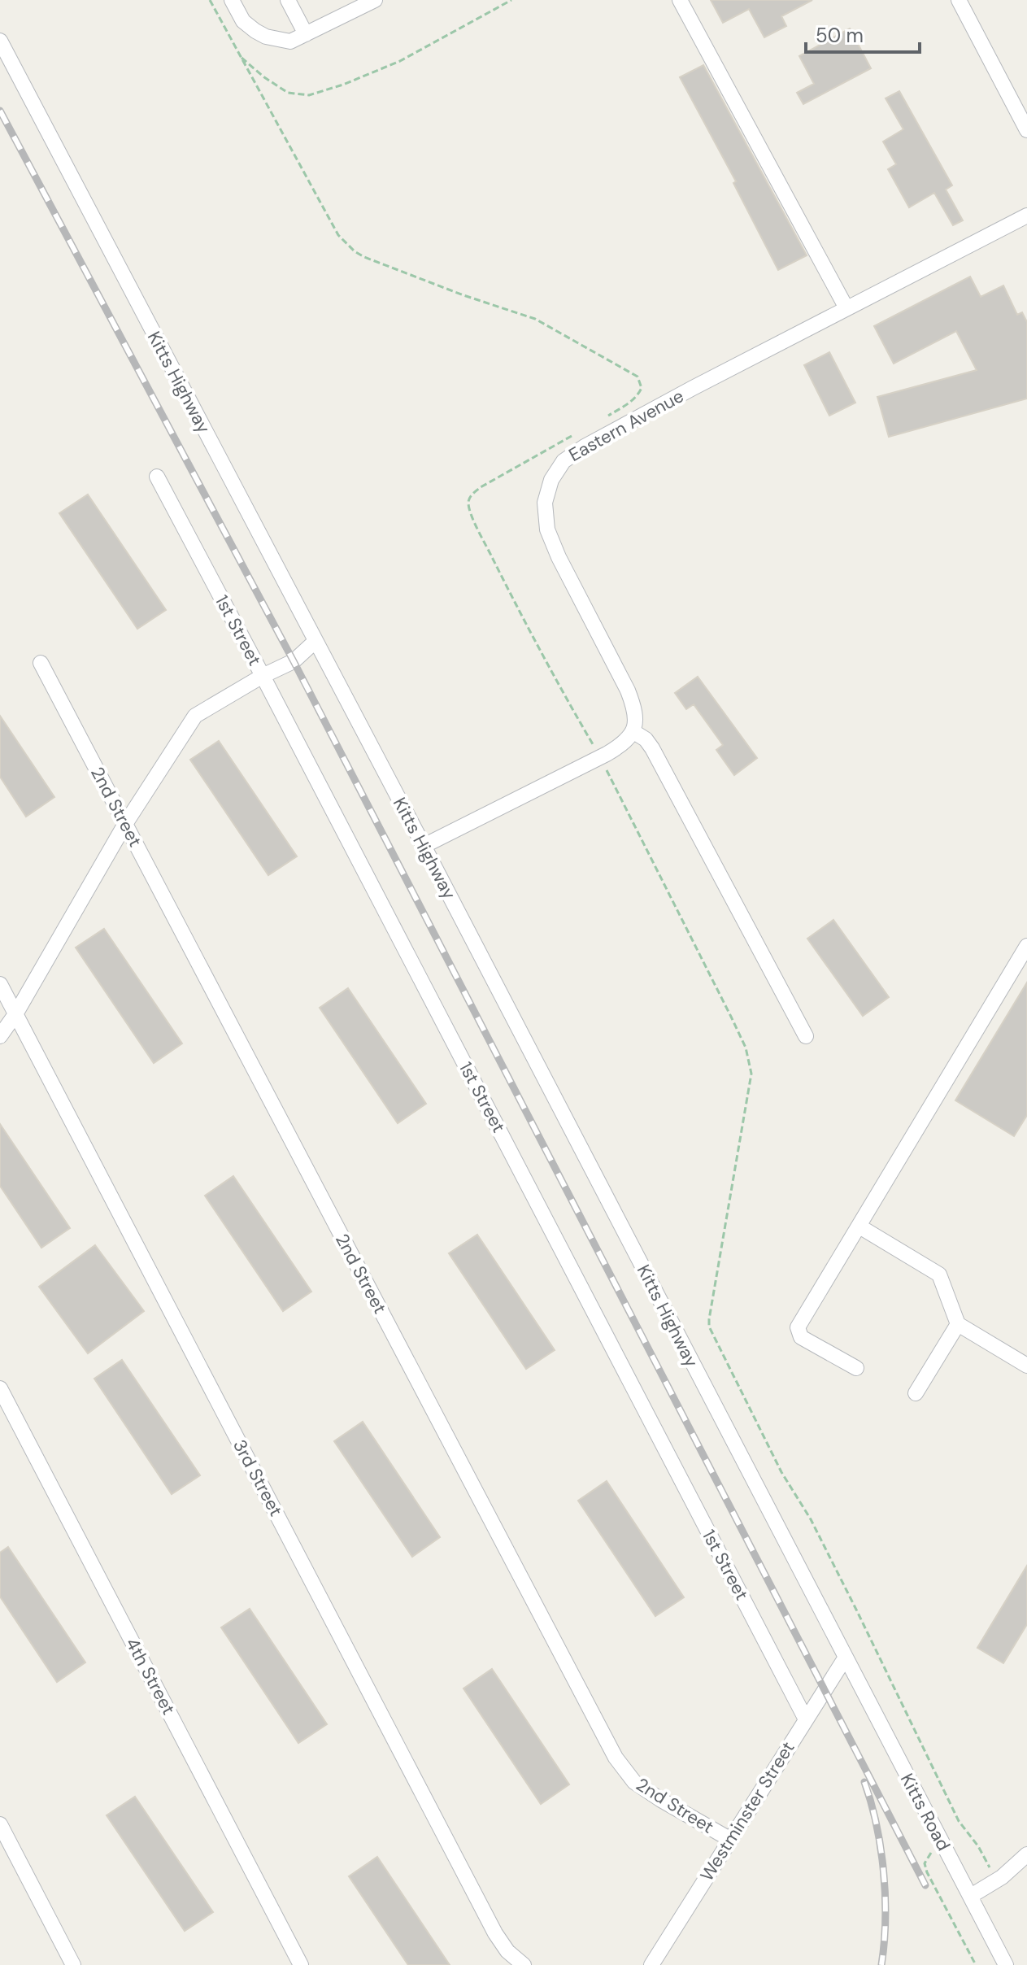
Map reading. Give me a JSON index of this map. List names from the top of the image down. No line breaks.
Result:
{"streets":{"street":["Kitts Highway","Eastern Avenue","1st Street","2nd Street","3rd Street","4th Street","Westminster Street","Kitts Road"]},"crossings":[["Kitts Highway","Westminster Street"],["Kitts Highway","Kitts Road"],["1st Street","Westminster Street"],["2nd Street","Westminster Street"],["Westminster Street","Kitts Road"]],"scale_bar":"50 m"}
